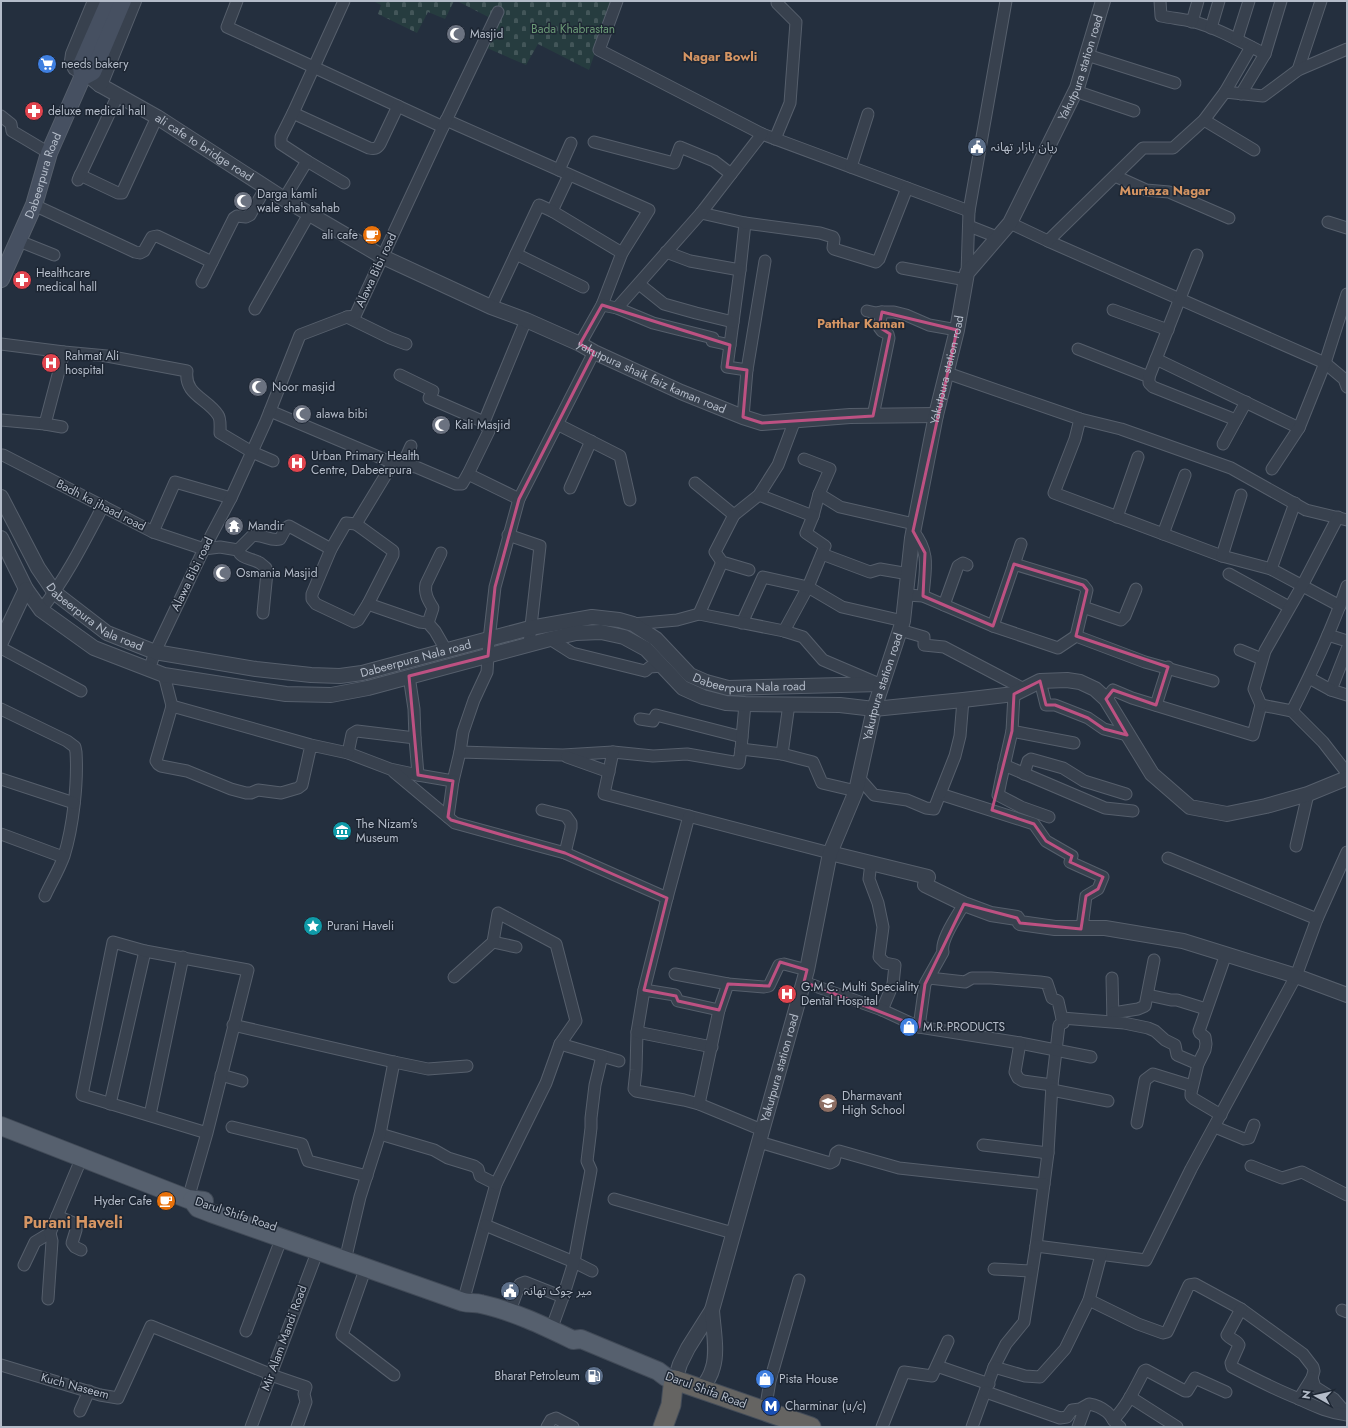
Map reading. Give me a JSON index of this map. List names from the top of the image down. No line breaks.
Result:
{"streets":{"highway":["Darul Shifa Road"],"main road":["Dabeerpura Road"],"street":["Yakutpura station road","ali cafe to bridge road","Alawa Bibi road","yakutpura shaik faiz kaman road","Badh ka jhaad road","Dabeerpura Nala road","Mir Alam Mandi Road","Kuch Naseem"]},"crossings":[["Yakutpura station road","yakutpura shaik faiz kaman road"],["Yakutpura station road","Dabeerpura Nala road"],["Yakutpura station road","Darul Shifa Road"],["ali cafe to bridge road","Dabeerpura Road"],["ali cafe to bridge road","Alawa Bibi road"],["ali cafe to bridge road","yakutpura shaik faiz kaman road"],["Alawa Bibi road","yakutpura shaik faiz kaman road"],["Alawa Bibi road","Badh ka jhaad road"],["Alawa Bibi road","Dabeerpura Nala road"],["Mir Alam Mandi Road","Kuch Naseem"]],"districts":["Nagar Bowli","Murtaza Nagar","Patthar Kaman","Purani Haveli"],"parks":["Bada Khabrastan"],"places":{"mosque":["Masjid","Darga kamli wale shah sahab","Noor masjid","alawa bibi","Kali Masjid","Osmania Masjid"],"supermarket":["needs bakery"],"pharmacy":["deluxe medical hall","Healthcare medical hall"],"public building":["ریان بازار تھانہ","میر چوک تھانہ"],"cafe":["ali cafe","Hyder Cafe"],"hospital":["Rahmat Ali hospital","Urban Primary Health Centre, Dabeerpura","G.M.C. Multi Speciality Dental Hospital"],"temple":["Mandir"],"museum":["The Nizam's Museum"],"place":["Purani Haveli"],"shop":["M.R.PRODUCTS","Pista House"],"school or university":["Dharmavant High School"],"fuel station":["Bharat Petroleum"],"metro station":["Charminar (u/c)"]},"north":"left"}
